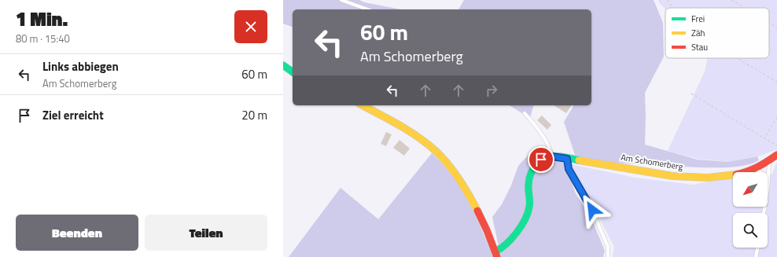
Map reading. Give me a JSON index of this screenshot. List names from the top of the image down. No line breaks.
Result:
{"streets":{"street":["Am Schomerberg"]},"legend":["Frei","Zäh","Stau"],"north":"bottom left","page":{"heading":["1 Min.","80 m · 15:40"],"turn":["60 m","Am Schomerberg"],"list":[{"name":"Links abbiegen","note":"Am Schomerberg","value":"60 m"},{"name":"Ziel erreicht","value":"20 m"}],"buttons":["Beenden","Teilen"]}}
